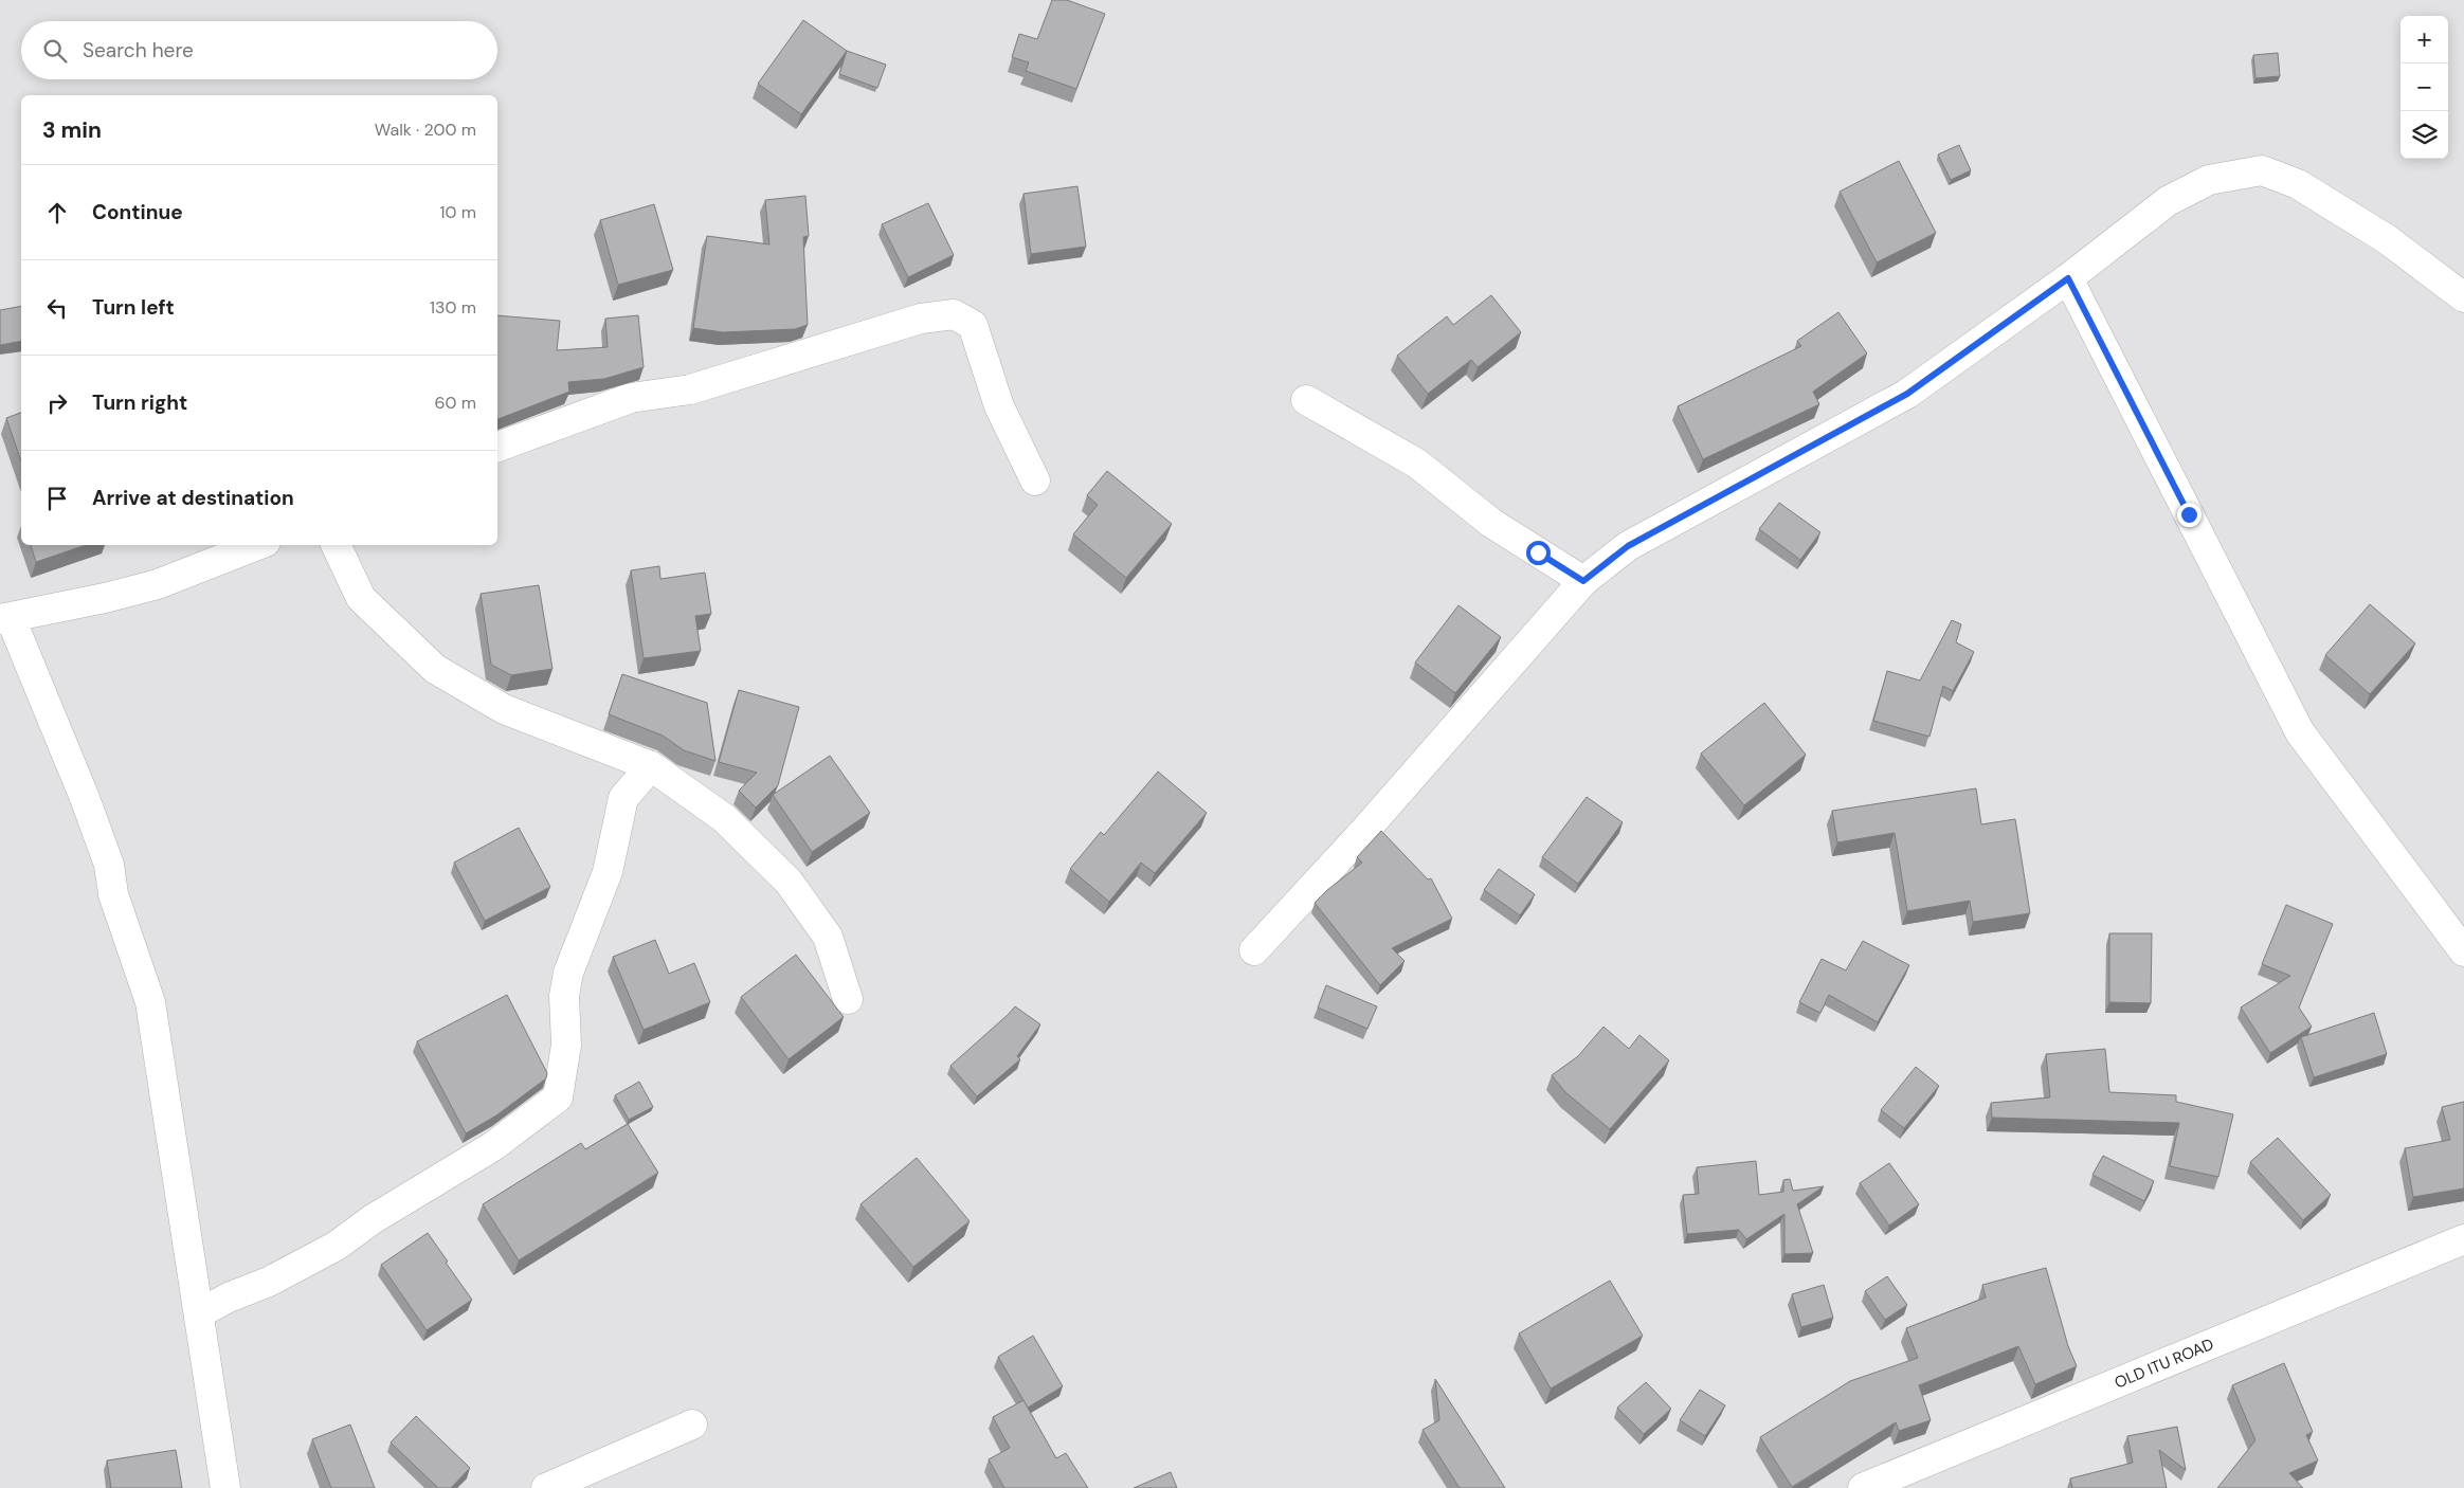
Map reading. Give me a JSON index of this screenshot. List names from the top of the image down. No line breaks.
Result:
{"streets":{"street":["OLD ITU ROAD"]},"page":{"map_buttons":["+","−"],"search":"Search here","heading":["3 min","Walk · 200 m"],"list":[["Continue","10 m"],["Turn left","130 m"],["Turn right","60 m"],"Arrive at destination"]}}
